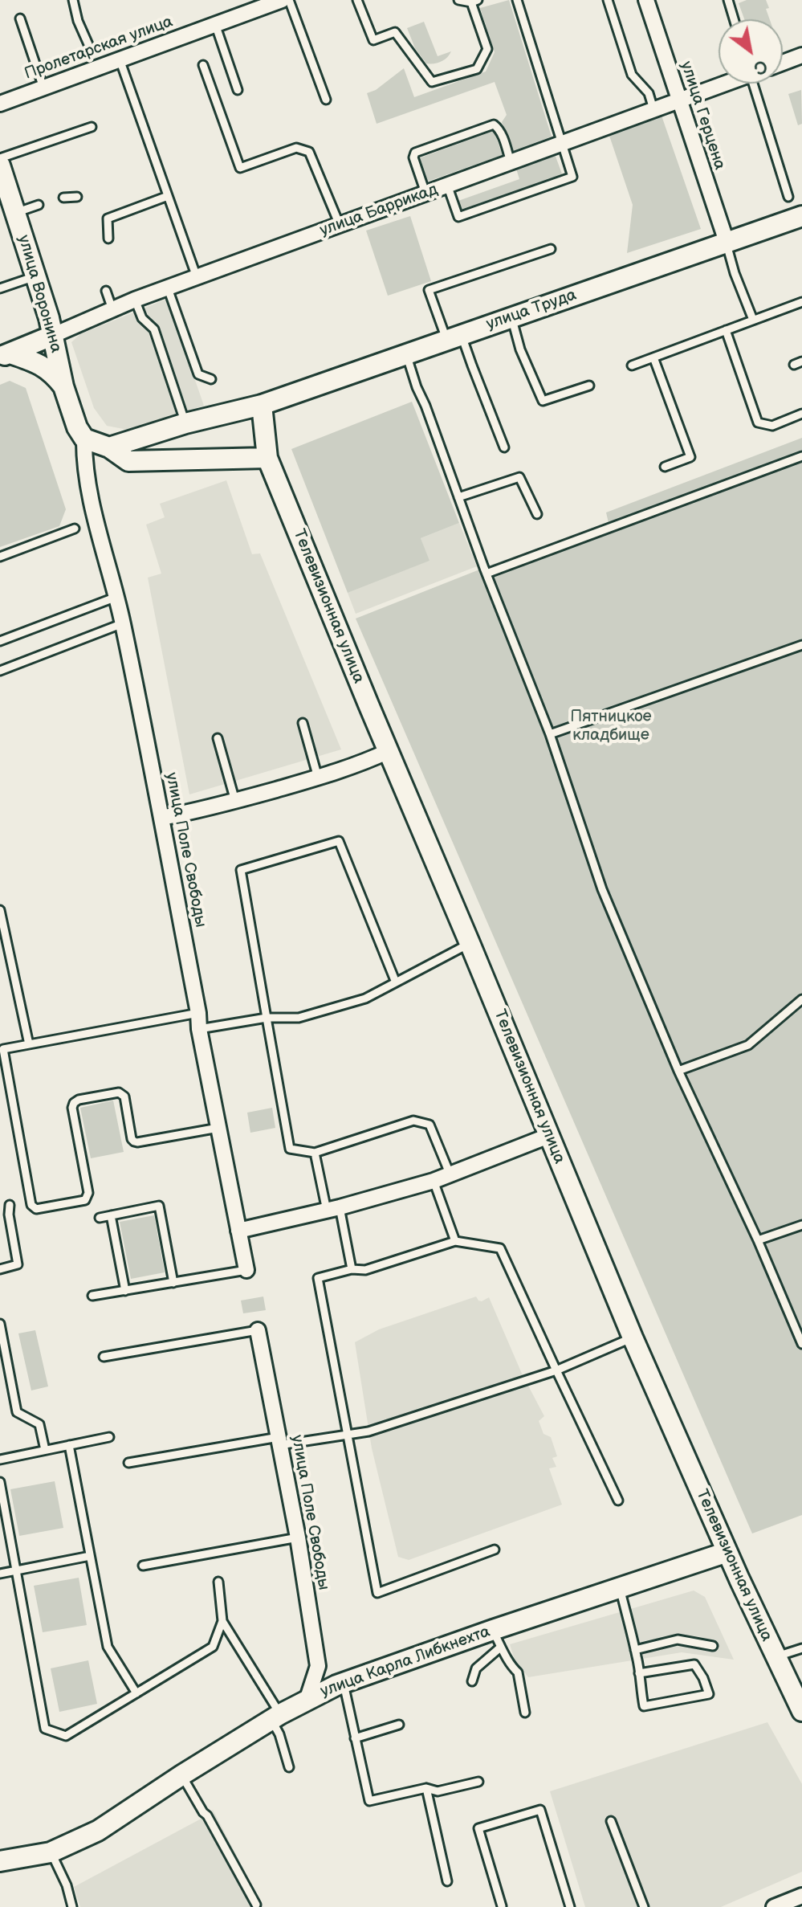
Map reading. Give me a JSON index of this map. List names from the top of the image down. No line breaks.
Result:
{"streets":{"street":["Пролетарская улица","улица Герцена","улица Баррикад","улица Воронина","улица Труда","Телевизионная улица","улица Поле Свободы","улица Карла Либкнехта"]},"crossings":[["улица Герцена","улица Баррикад"],["улица Герцена","улица Труда"],["улица Баррикад","улица Воронина"],["улица Труда","Телевизионная улица"],["улица Труда","улица Поле Свободы"],["Телевизионная улица","улица Карла Либкнехта"],["улица Поле Свободы","улица Карла Либкнехта"]],"parks":["Пятницкое кладбище"],"north":"bottom right"}
